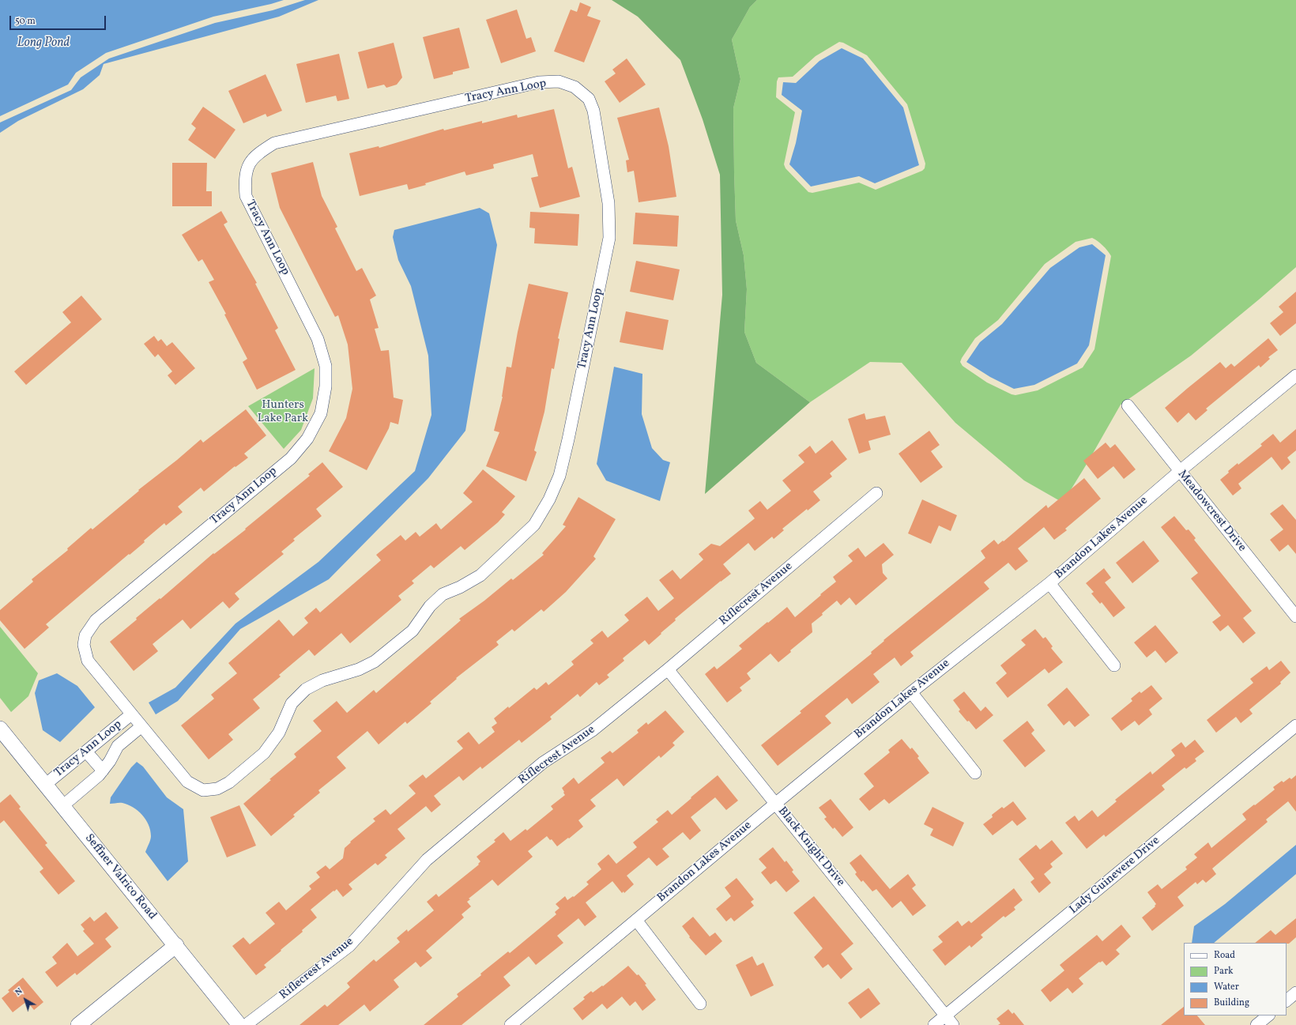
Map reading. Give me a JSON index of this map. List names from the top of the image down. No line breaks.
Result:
{"streets":{"street":["Tracy Ann Loop","Meadowcrest Drive","Brandon Lakes Avenue","Riflecrest Avenue","Black Knight Drive","Lady Guinevere Drive","Seffner Valrico Road"]},"crossings":[["Tracy Ann Loop","Seffner Valrico Road"],["Meadowcrest Drive","Brandon Lakes Avenue"],["Brandon Lakes Avenue","Black Knight Drive"],["Riflecrest Avenue","Black Knight Drive"],["Black Knight Drive","Lady Guinevere Drive"]],"water":["Long Pond"],"parks":["Hunters Lake Park"],"legend":["Road","Park","Water","Building"],"scale_bar":"50 m","north":"top left"}
